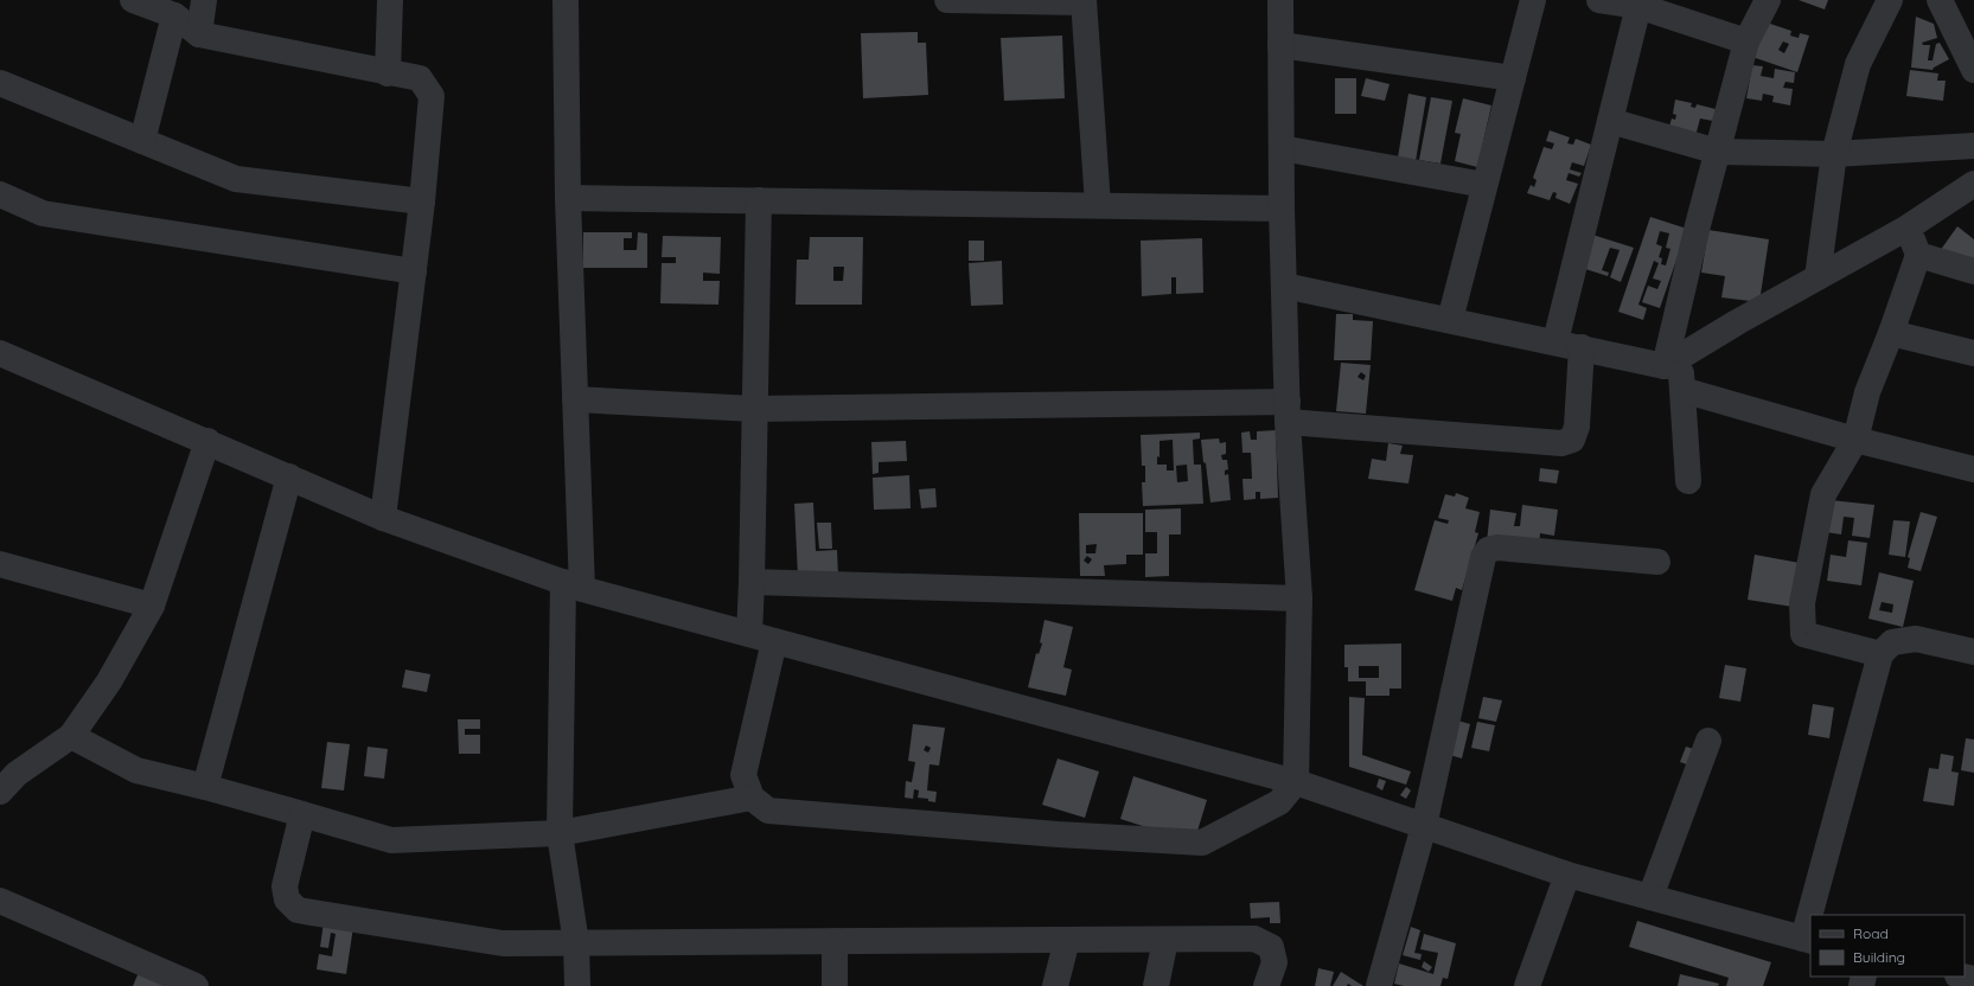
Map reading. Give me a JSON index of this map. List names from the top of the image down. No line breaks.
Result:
{"legend":["Road","Building"]}
